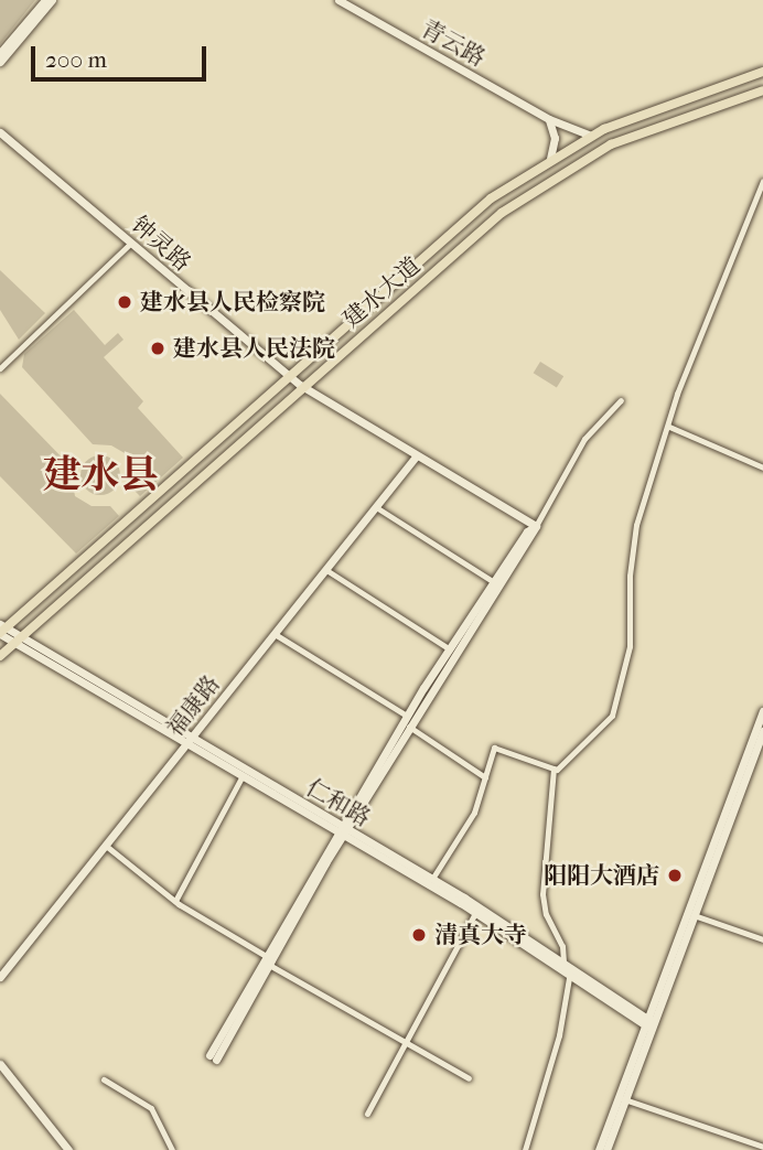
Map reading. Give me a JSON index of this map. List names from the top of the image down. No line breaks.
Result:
{"streets":{"main road":["建水大道"],"street":["青云路","钟灵路","福康路","仁和路"]},"crossings":[["青云路","建水大道"],["钟灵路","建水大道"],["钟灵路","福康路"],["建水大道","仁和路"],["福康路","仁和路"]],"districts":["建水县"],"places":["建水县人民检察院","建水县人民法院","阳阳大酒店","清真大寺"],"scale_bar":"200 m"}
